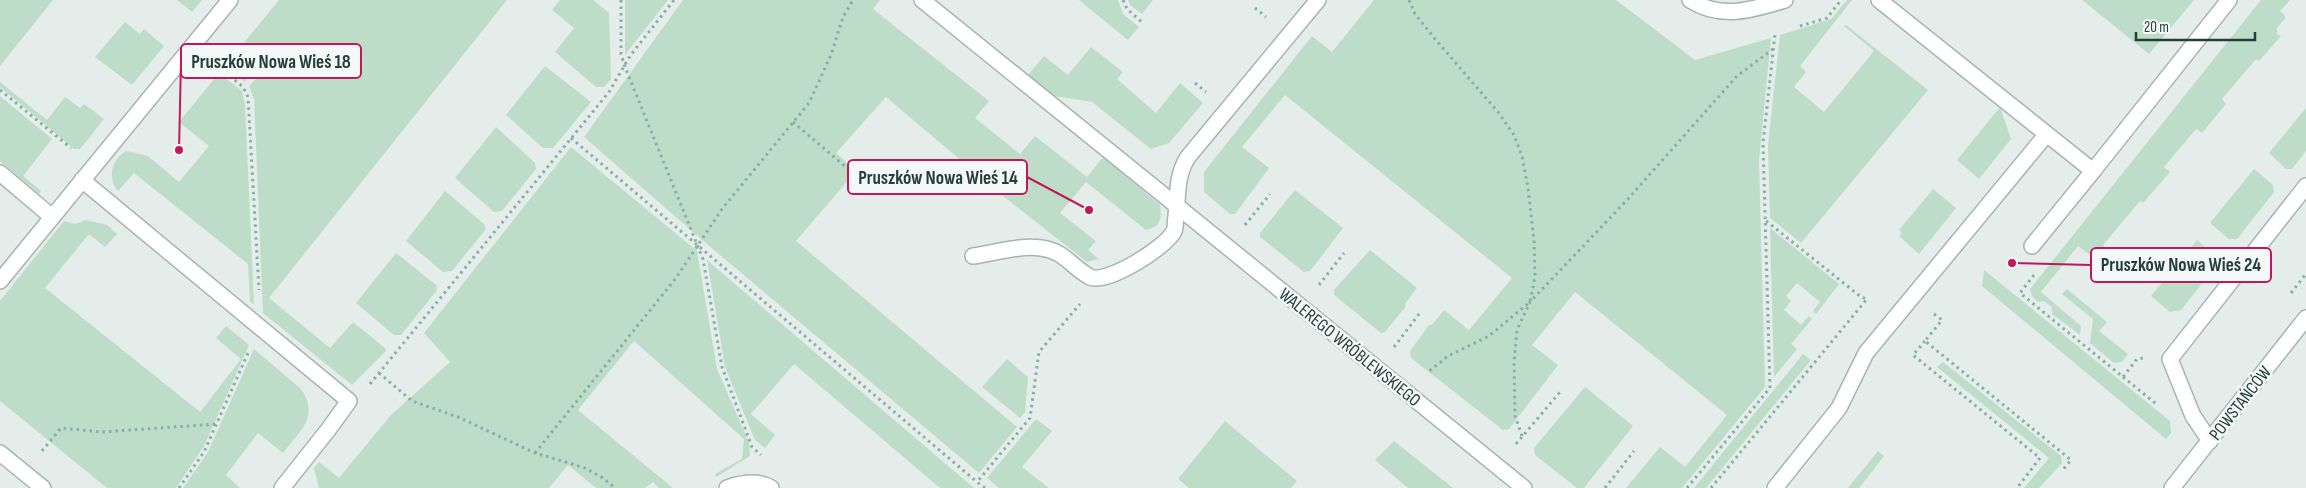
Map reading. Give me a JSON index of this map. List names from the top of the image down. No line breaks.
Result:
{"streets":{"street":["WALEREGO WRÓBLEWSKIEGO","POWSTAŃCÓW"]},"places":["Pruszków Nowa Wieś 18","Pruszków Nowa Wieś 14","Pruszków Nowa Wieś 24"],"scale_bar":"20 m"}
